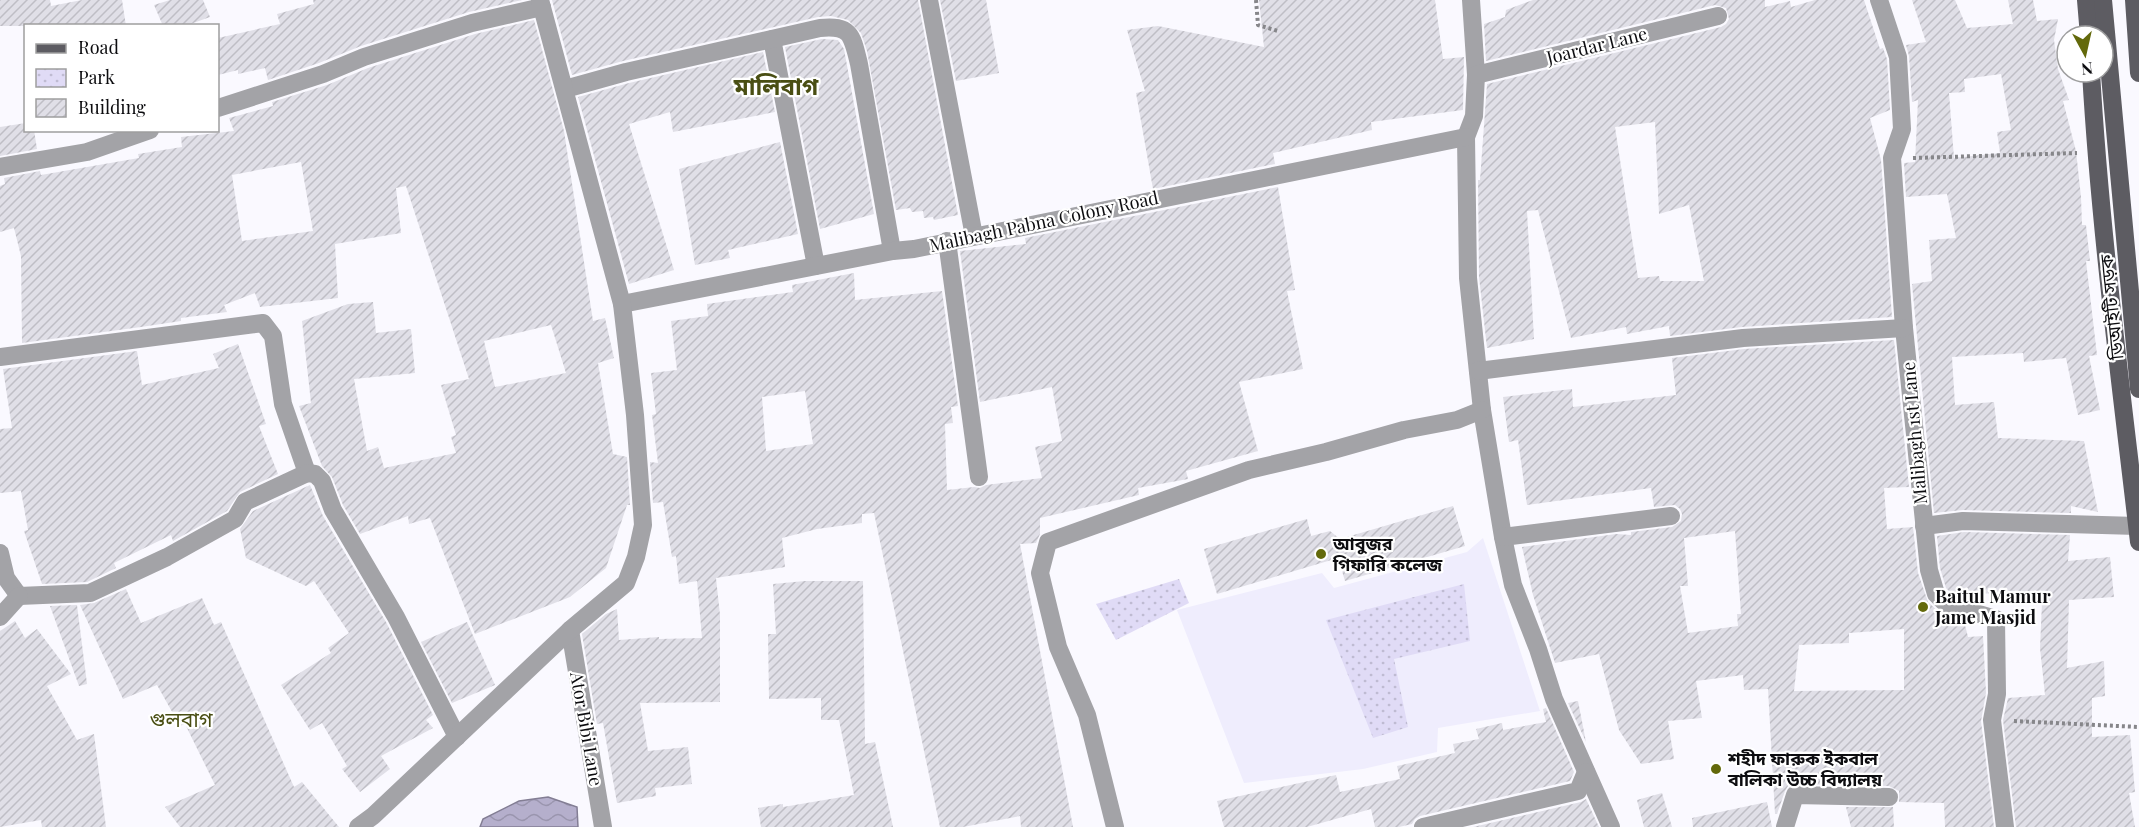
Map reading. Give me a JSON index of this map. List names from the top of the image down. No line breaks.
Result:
{"streets":{"main road":["ডিআইটি সড়ক"],"street":["Joardar Lane","Malibagh Pabna Colony Road","Malibagh 1st Lane","Ator Bibi Lane"]},"districts":["মালিবাগ","গুলবাগ"],"places":["আবুজর গিফারি কলেজ","Baitul Mamur Jame Masjid","শহীদ ফারুক ইকবাল বালিকা উচ্চ বিদ্যালয়"],"legend":["Road","Park","Building"],"north":"bottom"}
